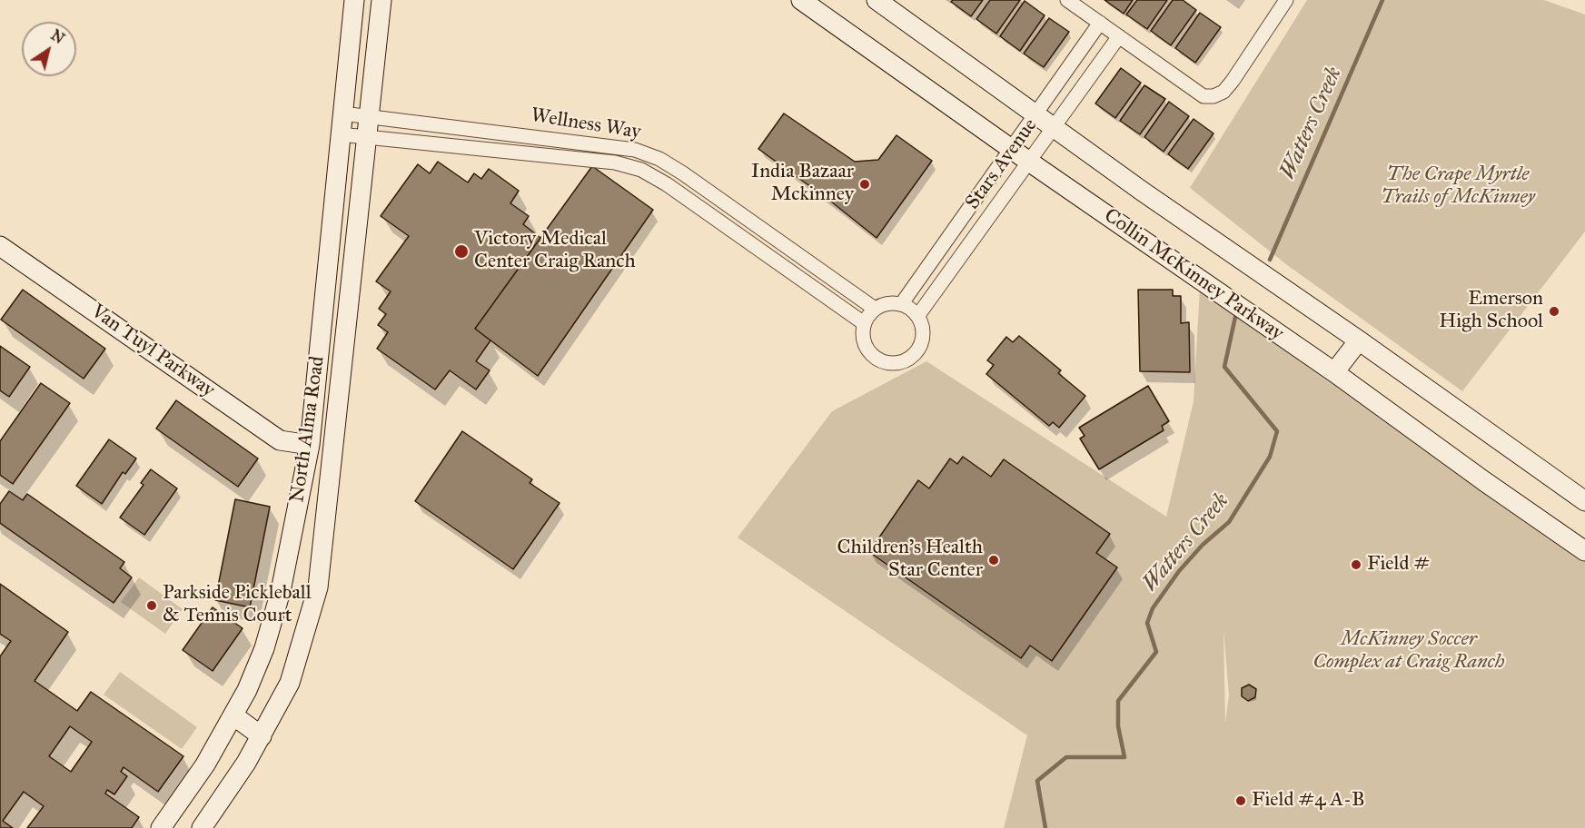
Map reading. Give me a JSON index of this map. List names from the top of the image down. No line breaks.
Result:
{"streets":{"street":["Wellness Way","Stars Avenue","Collin McKinney Parkway","Van Tuyl Parkway","North Alma Road"]},"crossings":[["Wellness Way","Stars Avenue"],["Wellness Way","North Alma Road"],["Stars Avenue","Collin McKinney Parkway"],["Van Tuyl Parkway","North Alma Road"]],"water":["Watters Creek"],"parks":["The Crape Myrtle Trails of McKinney","McKinney Soccer Complex at Craig Ranch"],"places":["India Bazaar Mckinney","Victory Medical Center Craig Ranch","Emerson High School","Children's Health Star Center","Field #","Parkside Pickleball & Tennis Court","Field #4 A-B"],"north":"top right"}
